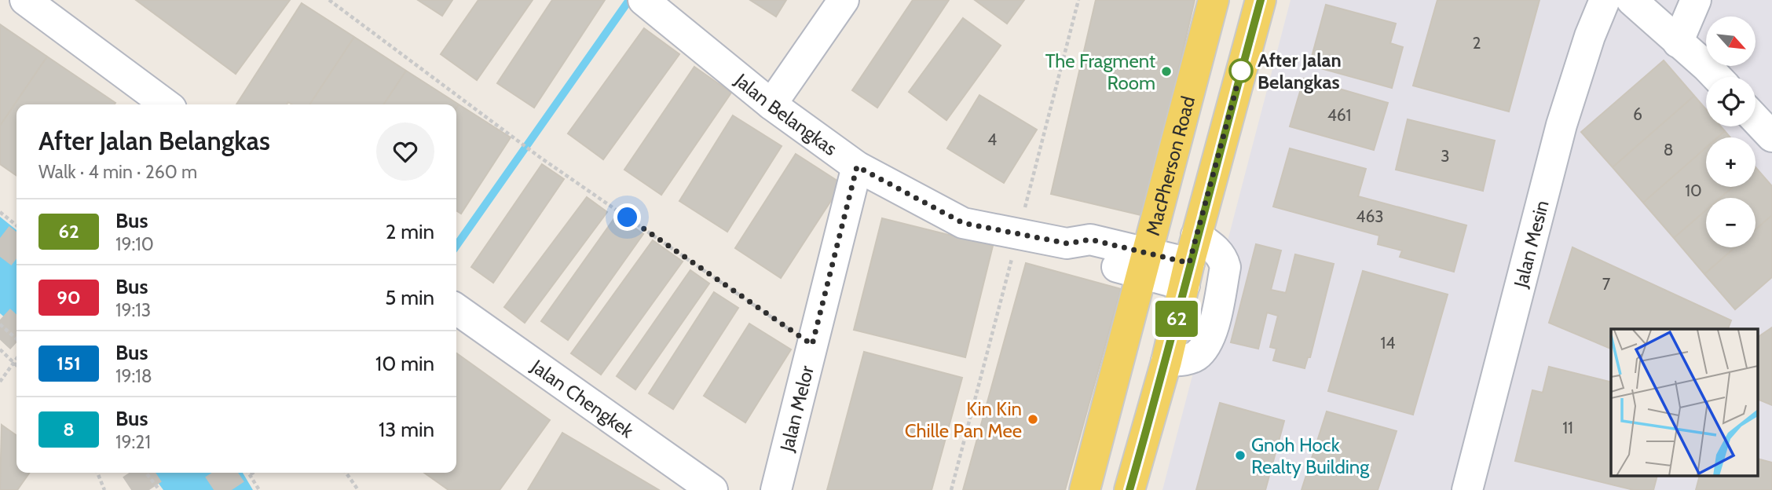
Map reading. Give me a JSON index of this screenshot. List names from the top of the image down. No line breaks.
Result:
{"streets":{"main road":["MacPherson Road"],"street":["Jalan Belangkas","Jalan Mesin","Jalan Chengkek","Jalan Melor"]},"crossings":[["Jalan Belangkas","MacPherson Road"],["Jalan Belangkas","Jalan Melor"]],"places":["After Jalan Belangkas","The Fragment Room","Kin Kin Chille Pan Mee","Gnoh Hock Realty Building"],"lines":["bus line 62"],"house_numbers":["2","6","461","4","8","3","10","463","7","14","11"],"north":"bottom right","page":{"on_map":"62","map_buttons":["+","−"],"heading":["After Jalan Belangkas","Walk · 4 min · 260 m"],"list":[{"mark":"62","name":"Bus","note":"19:10","value":"2 min"},{"mark":"90","name":"Bus","note":"19:13","value":"5 min"},{"mark":"151","name":"Bus","note":"19:18","value":"10 min"},{"mark":"8","name":"Bus","note":"19:21","value":"13 min"}]}}
